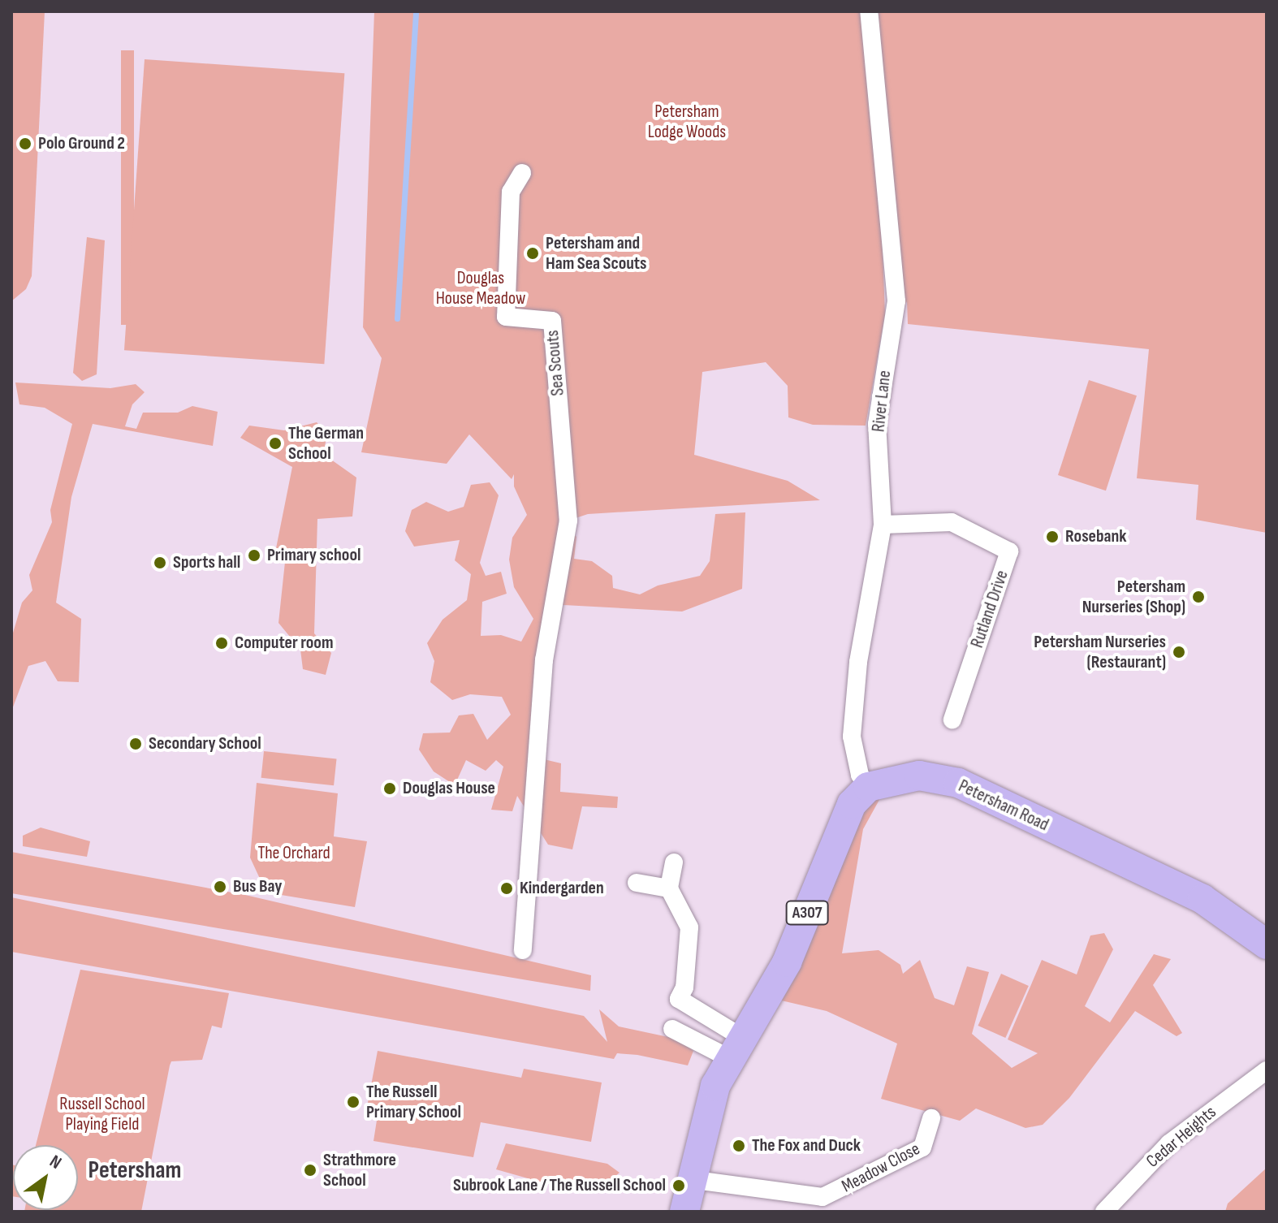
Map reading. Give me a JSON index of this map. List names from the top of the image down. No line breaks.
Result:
{"streets":{"main road":["Petersham Road","A307"],"street":["Sea Scouts","River Lane","Rutland Drive","Cedar Heights","Meadow Close"]},"crossings":[["River Lane","Rutland Drive"],["River Lane","Petersham Road"],["River Lane","A307"],["Petersham Road","A307"],["A307","Meadow Close"]],"districts":["Petersham"],"parks":["Petersham Lodge Woods","Douglas House Meadow","The Orchard","Russell School Playing Field"],"places":["Polo Ground 2","Petersham and Ham Sea Scouts","The German School","Rosebank","Primary school","Sports hall","Petersham Nurseries (Shop)","Computer room","Petersham Nurseries (Restaurant)","Secondary School","Douglas House","Bus Bay","Kindergarden","The Russell Primary School","The Fox and Duck","Strathmore School","Subrook Lane / The Russell School"],"north":"top right"}
